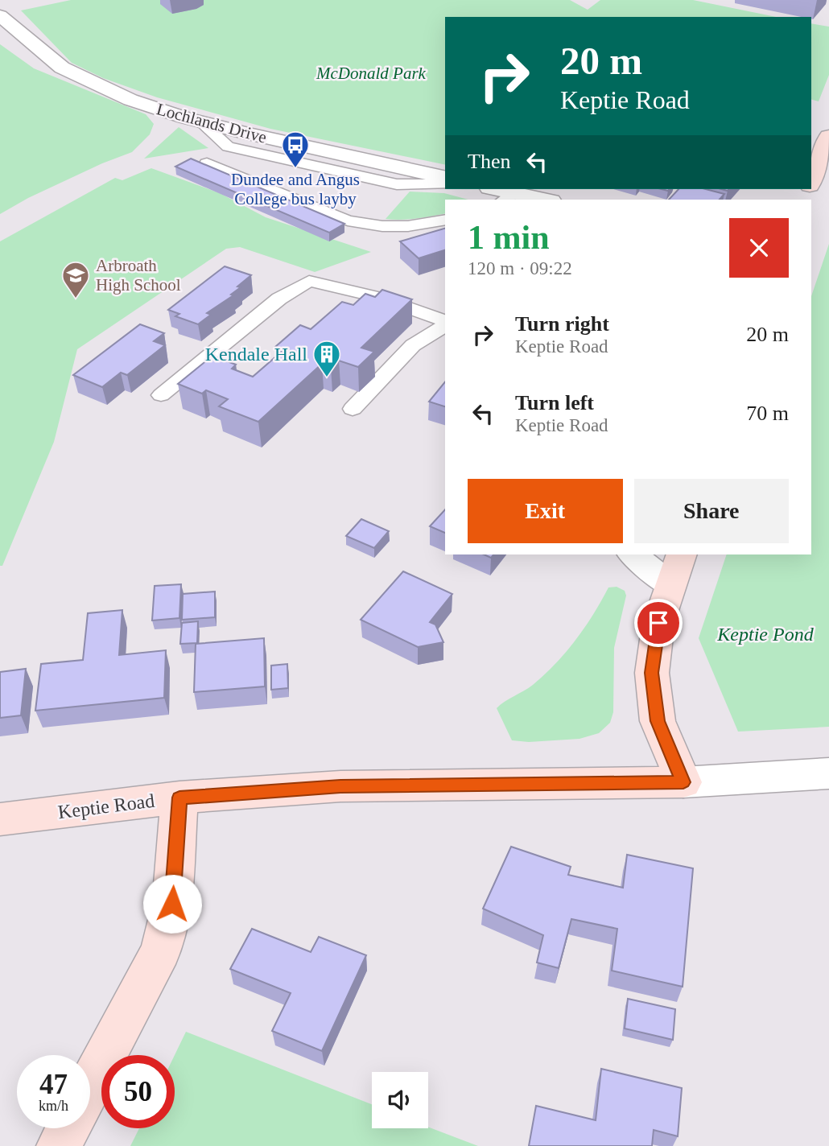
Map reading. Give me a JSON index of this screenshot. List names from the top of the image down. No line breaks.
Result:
{"streets":{"main road":["Keptie Road"],"street":["Lochlands Drive"]},"parks":["McDonald Park","Keptie Pond"],"places":{"bus stop":["Dundee and Angus College bus layby"],"school or university":["Arbroath High School"],"building":["Kendale Hall"]},"page":{"turn":["20 m","Keptie Road"],"then":"Then","heading":["1 min","120 m · 09:22"],"list":[{"name":"Turn right","note":"Keptie Road","value":"20 m"},{"name":"Turn left","note":"Keptie Road","value":"70 m"}],"buttons":["Exit","Share"],"speed":"47 km/h","limit":"50"}}
